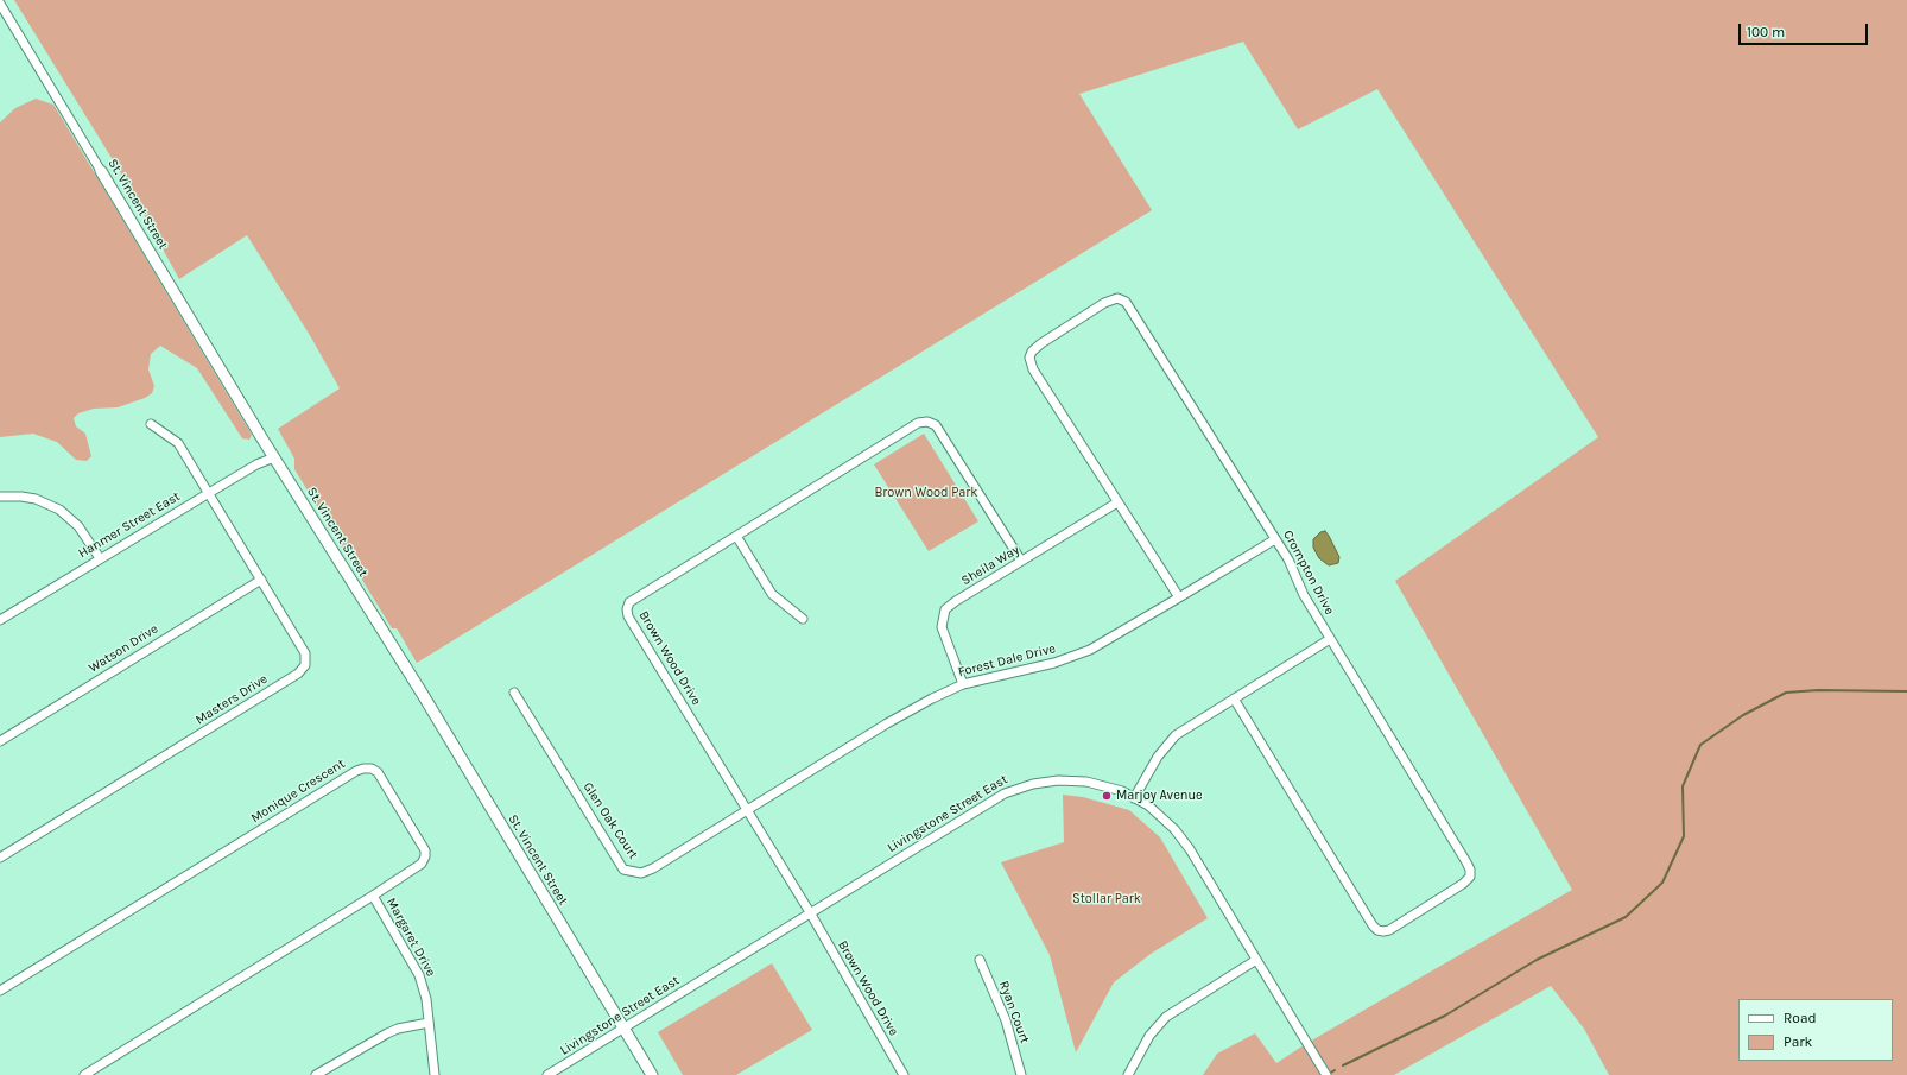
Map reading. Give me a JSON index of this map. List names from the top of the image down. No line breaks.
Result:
{"streets":{"main road":["St. Vincent Street"],"street":["Hanmer Street East","Sheila Way","Crompton Drive","Watson Drive","Brown Wood Drive","Forest Dale Drive","Masters Drive","Monique Crescent","Livingstone Street East","Glen Oak Court","Margaret Drive","Ryan Court"]},"crossings":[["St. Vincent Street","Hanmer Street East"],["St. Vincent Street","Livingstone Street East"],["Hanmer Street East","Masters Drive"],["Sheila Way","Crompton Drive"],["Sheila Way","Brown Wood Drive"],["Sheila Way","Forest Dale Drive"],["Crompton Drive","Forest Dale Drive"],["Watson Drive","Masters Drive"],["Brown Wood Drive","Forest Dale Drive"],["Brown Wood Drive","Livingstone Street East"],["Brown Wood Drive","Glen Oak Court"],["Forest Dale Drive","Glen Oak Court"],["Monique Crescent","Margaret Drive"]],"parks":["Brown Wood Park","Stollar Park"],"places":["Marjoy Avenue"],"legend":["Road","Park"],"scale_bar":"100 m"}
